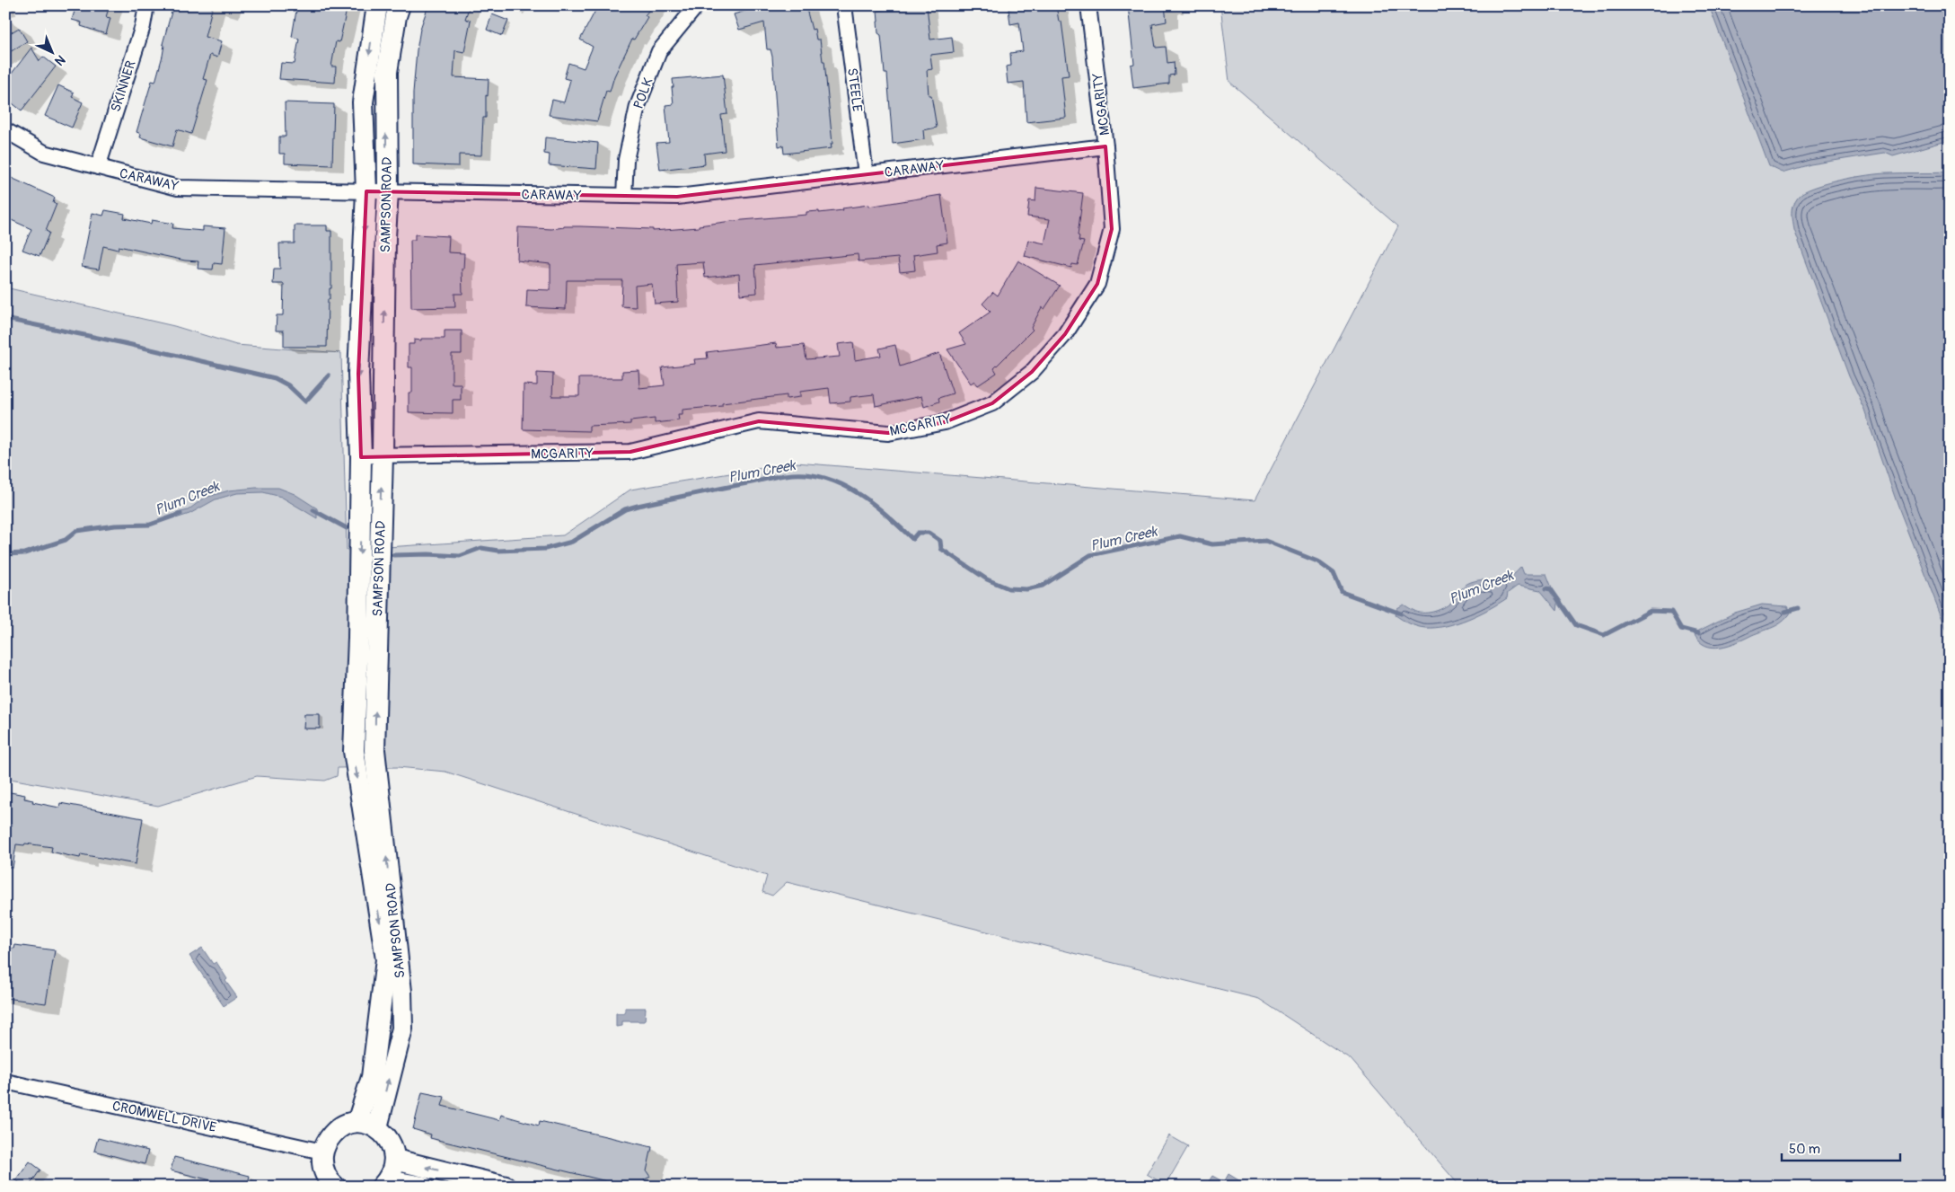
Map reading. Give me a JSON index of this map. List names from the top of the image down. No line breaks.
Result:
{"streets":{"street":["SKINNER","STEELE","POLK","MCGARITY","CARAWAY","SAMPSON ROAD","CROMWELL DRIVE"]},"crossings":[["SKINNER","CARAWAY"],["STEELE","CARAWAY"],["POLK","CARAWAY"],["MCGARITY","CARAWAY"],["MCGARITY","SAMPSON ROAD"],["CARAWAY","SAMPSON ROAD"]],"water":["Plum Creek"],"scale_bar":"50 m","north":"bottom right"}
